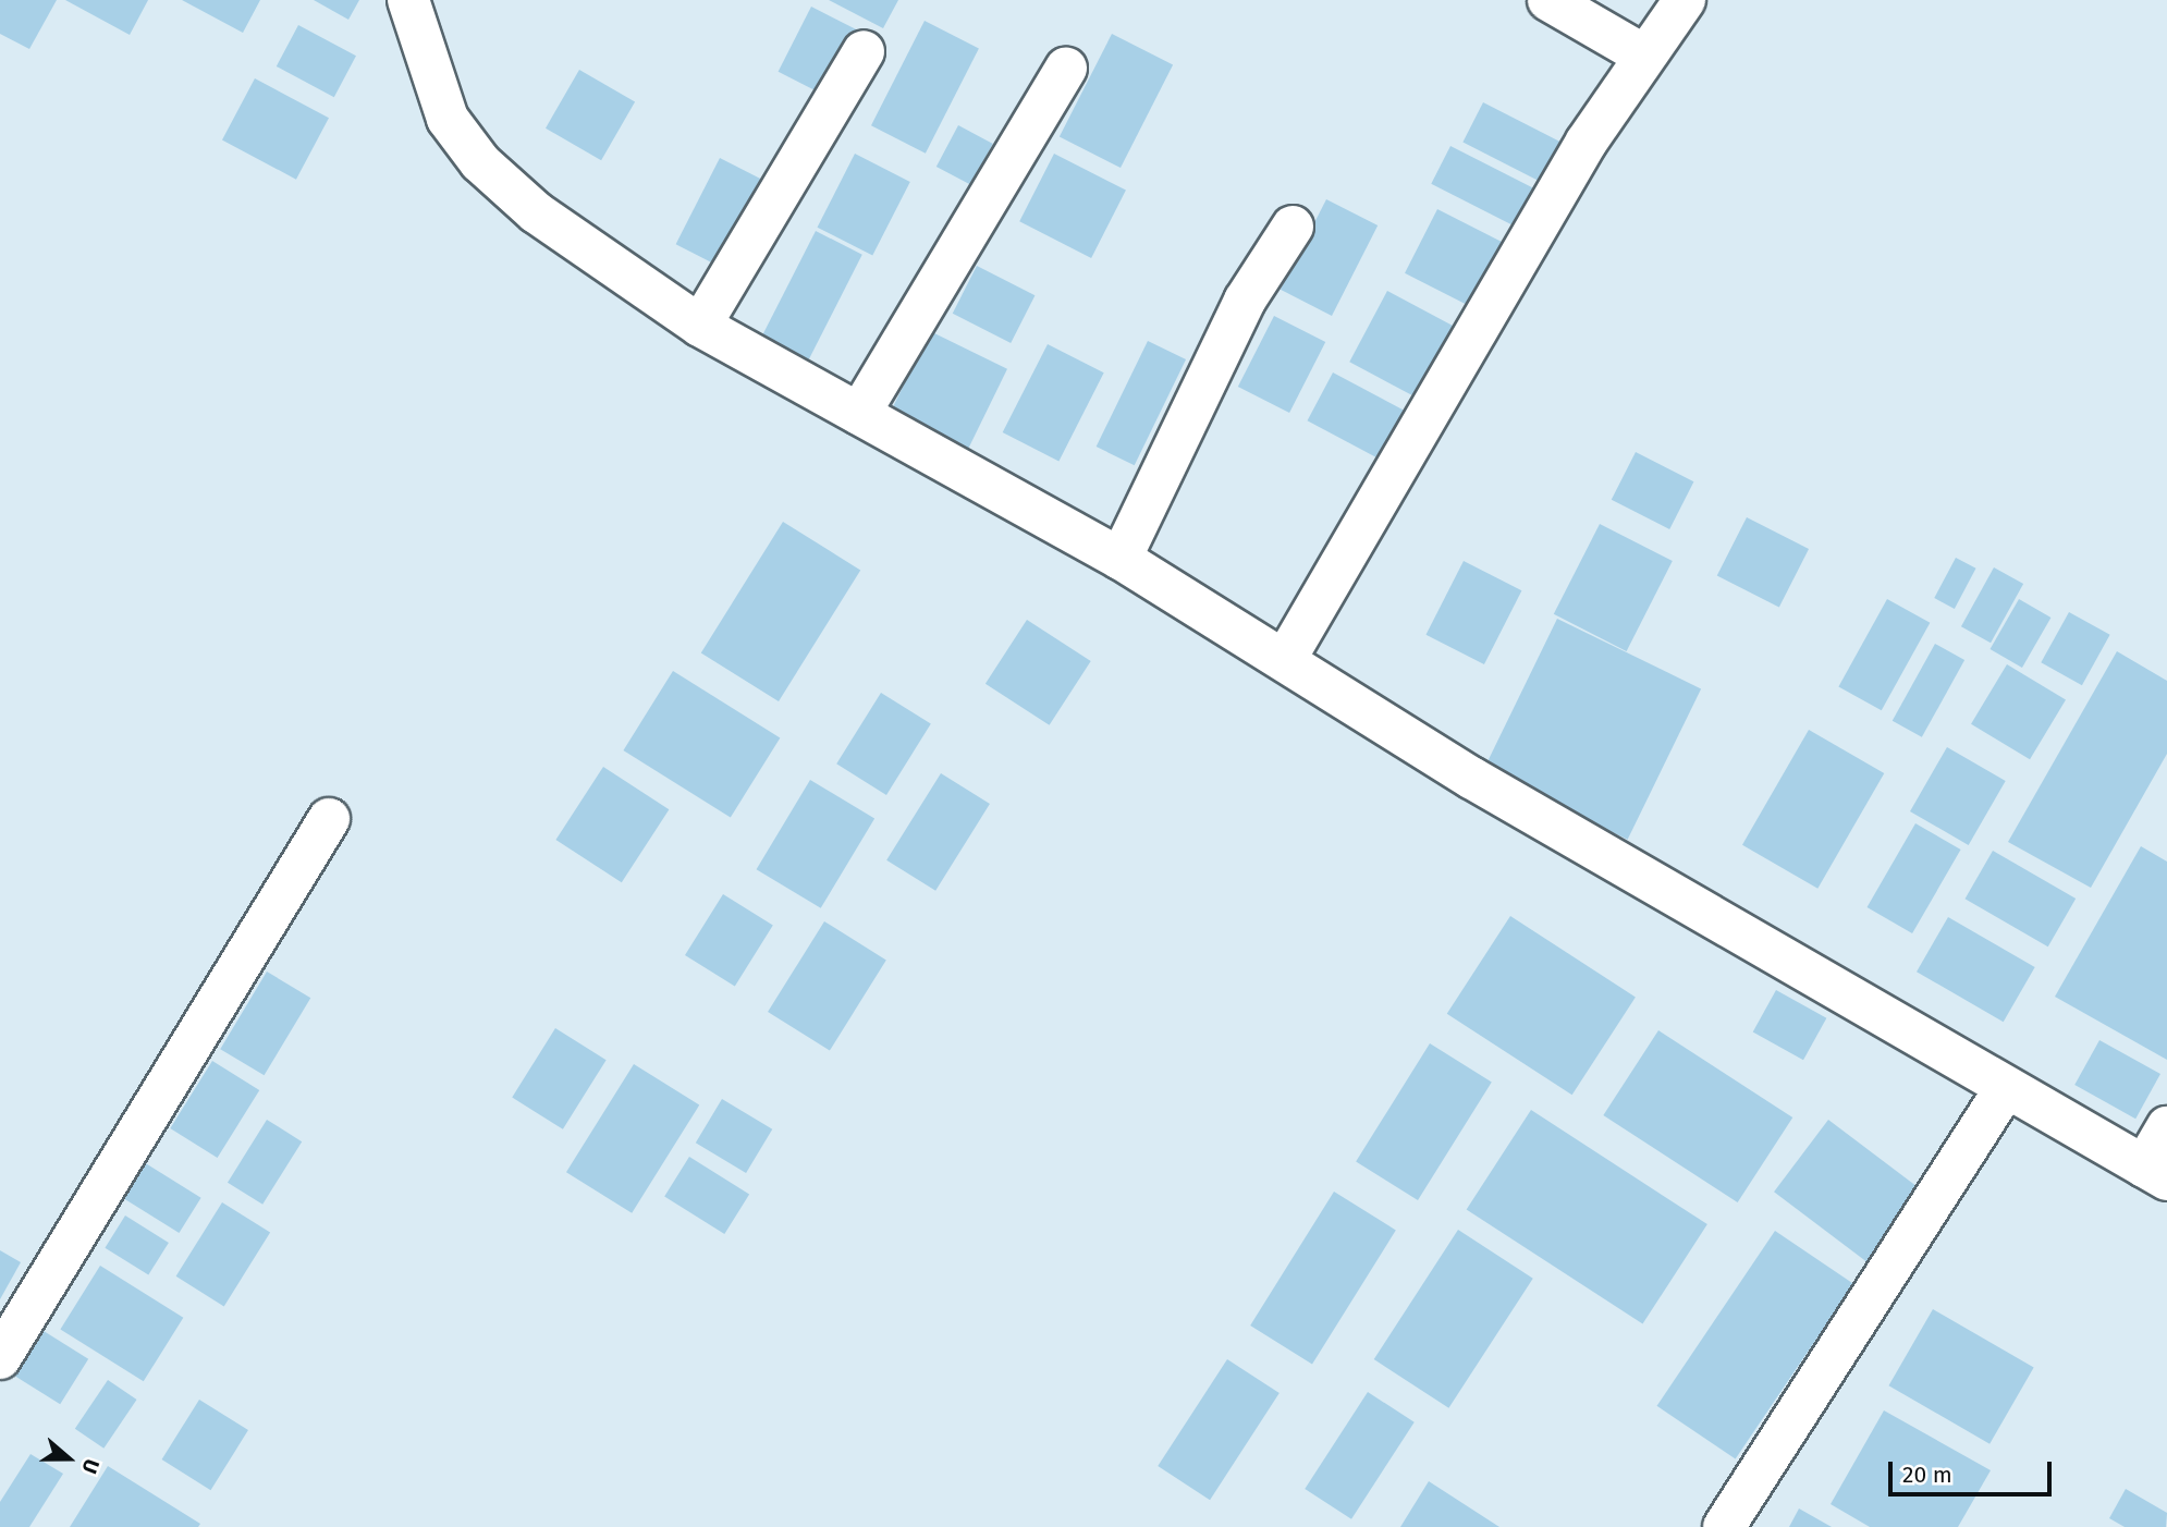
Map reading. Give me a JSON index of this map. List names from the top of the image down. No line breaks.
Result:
{"scale_bar":"20 m","north":"right"}
